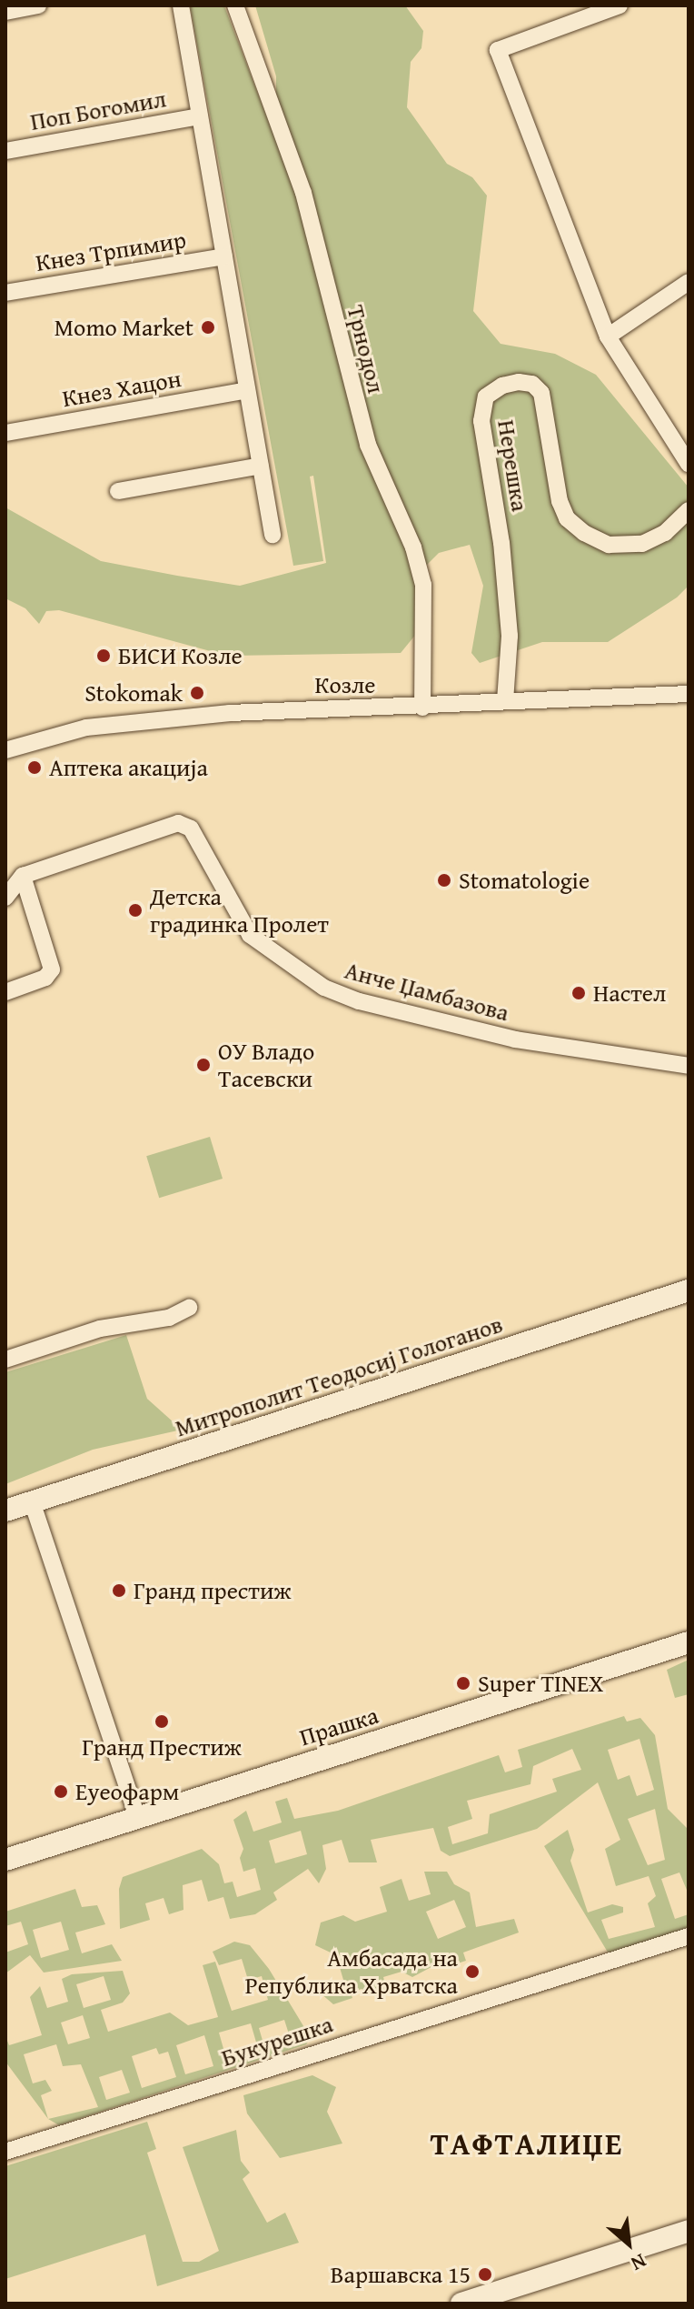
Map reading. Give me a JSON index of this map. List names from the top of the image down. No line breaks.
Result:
{"streets":{"street":["Поп Богомил","Кнез Трпимир","Трнодол","Кнез Хацон","Нерешка","Козле","Анче Џамбазова","Митрополит Теодосиј Гологанов","Прашка","Букурешка"]},"crossings":[["Трнодол","Козле"],["Нерешка","Козле"]],"districts":["ТАФТАЛИЏЕ"],"places":["Momo Market","БИСИ Козле","Stokomak","Аптека акација","Stomatologie","Детска градинка Пролет","Настел","ОУ Владо Тасевски","Гранд престиж","Super TINEX","Гранд Престиж","Еуеофарм","Aмбасада на Република Хрватска","Варшавска 15"],"north":"bottom right"}
